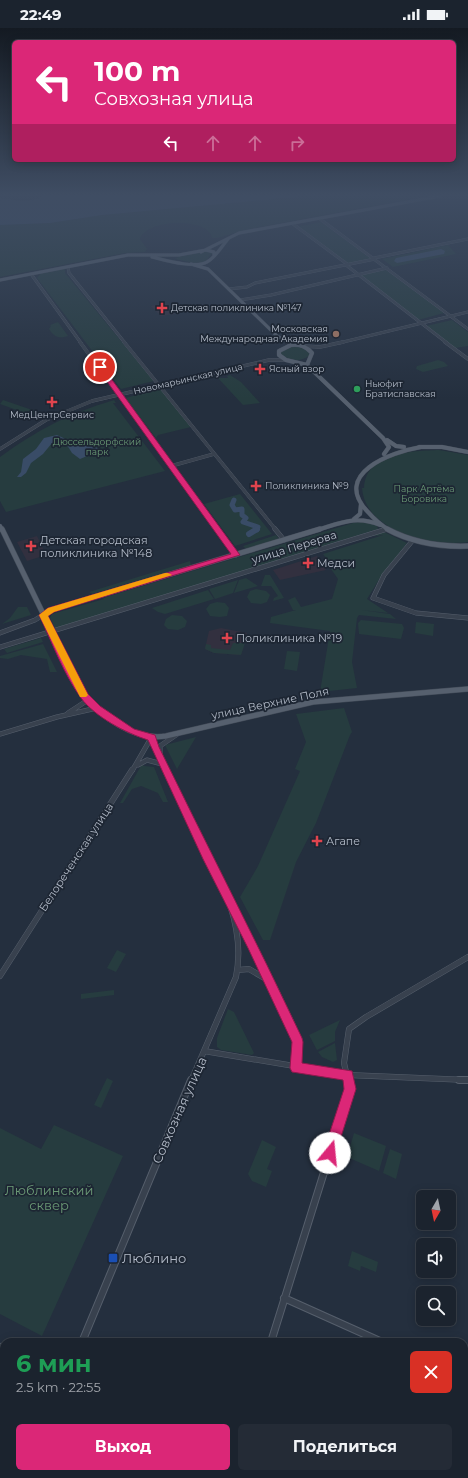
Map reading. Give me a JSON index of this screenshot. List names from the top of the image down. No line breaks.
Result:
{"streets":{"main road":["улица Перерва","улица Верхние Поля"],"street":["Новомарьинская улица","Белореченская улица","Совхозная улица"]},"crossings":[["улица Верхние Поля","Белореченская улица"]],"parks":["Дюссельдорфский парк","Парк Артёма Боровика","Люблинский сквер"],"places":{"health":["Детская поликлиника №147","Ясный взор","МедЦентрСервис","Поликлиника №9","Детская городская поликлиника №148","Медси","Поликлиника №19","Агапе"],"other":["Московская Международная Академия","Ньюфит Братиславская"],"transit":["Люблино"]},"north":"bottom","page":{"status":"22:49","turn":["100 m","Совхозная улица"],"heading":["6 мин","2.5 km · 22:55"],"buttons":["Выход","Поделиться"]}}
